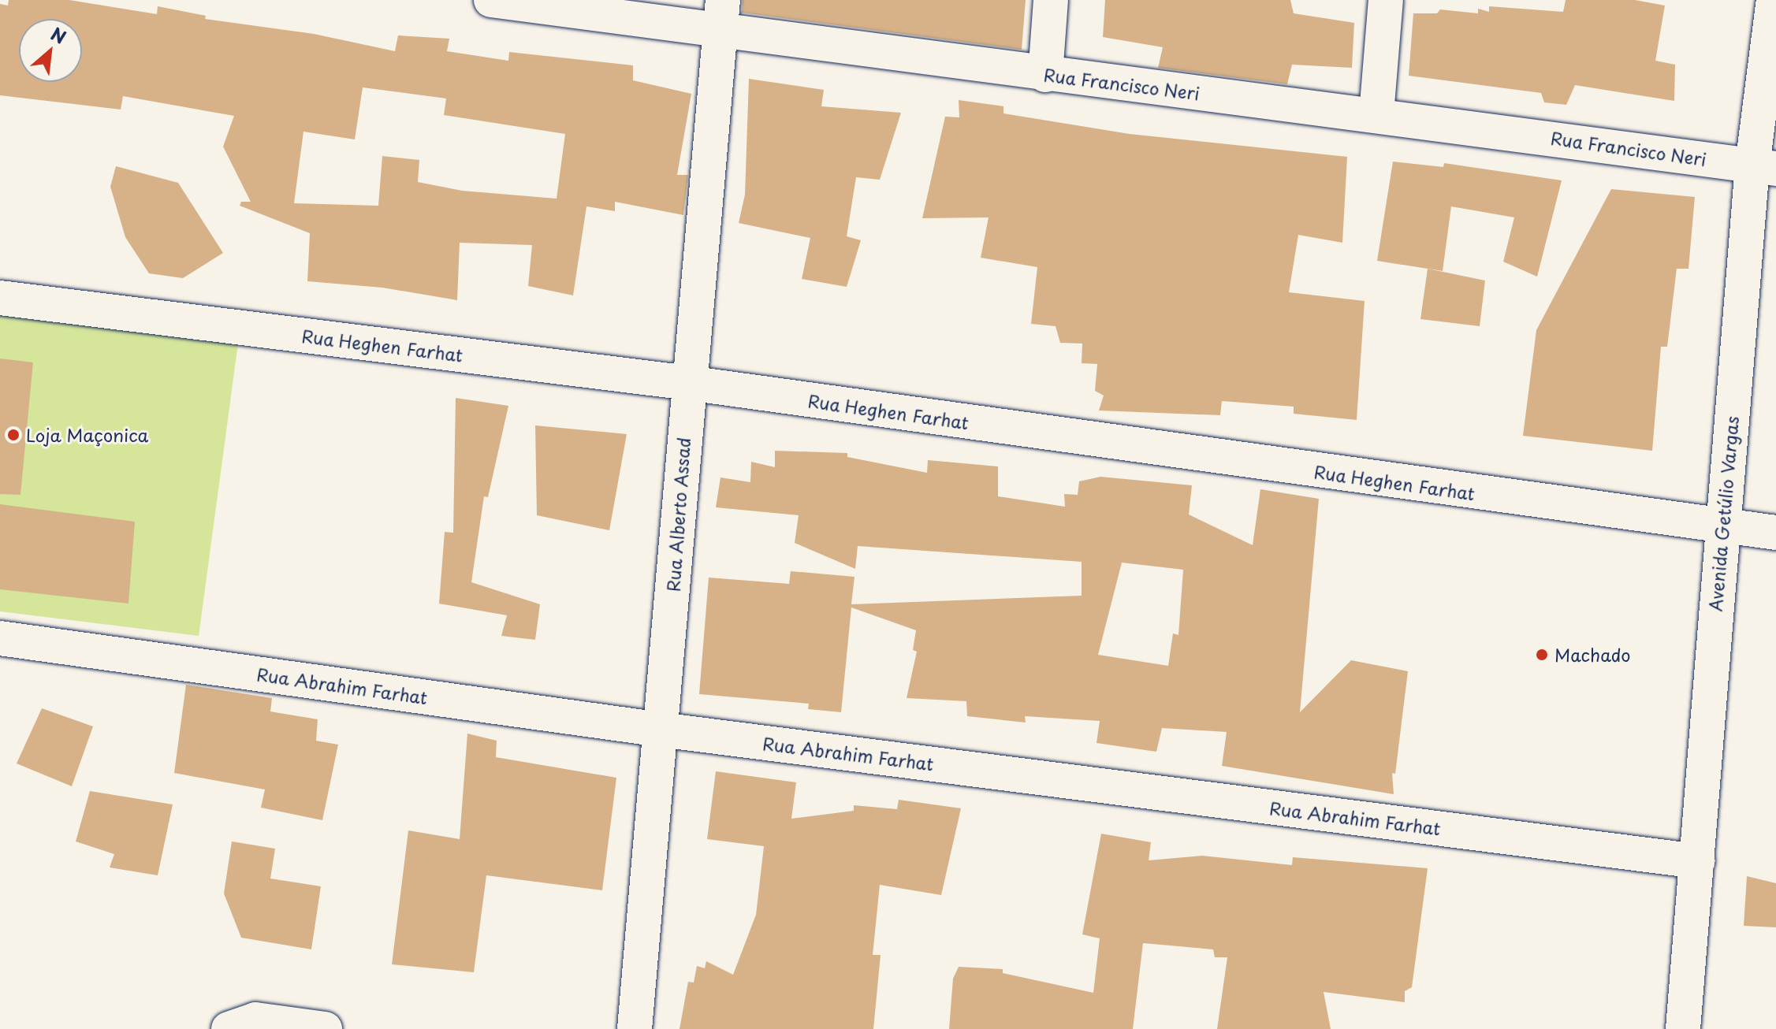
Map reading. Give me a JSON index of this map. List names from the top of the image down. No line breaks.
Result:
{"streets":{"street":["Rua Francisco Neri","Rua Heghen Farhat","Avenida Getúlio Vargas","Rua Alberto Assad","Rua Abrahim Farhat"]},"crossings":[["Rua Francisco Neri","Avenida Getúlio Vargas"],["Rua Francisco Neri","Rua Alberto Assad"],["Rua Heghen Farhat","Avenida Getúlio Vargas"],["Rua Heghen Farhat","Rua Alberto Assad"],["Avenida Getúlio Vargas","Rua Abrahim Farhat"],["Rua Alberto Assad","Rua Abrahim Farhat"]],"places":["Loja Maçonica","Machado"],"north":"top right"}
